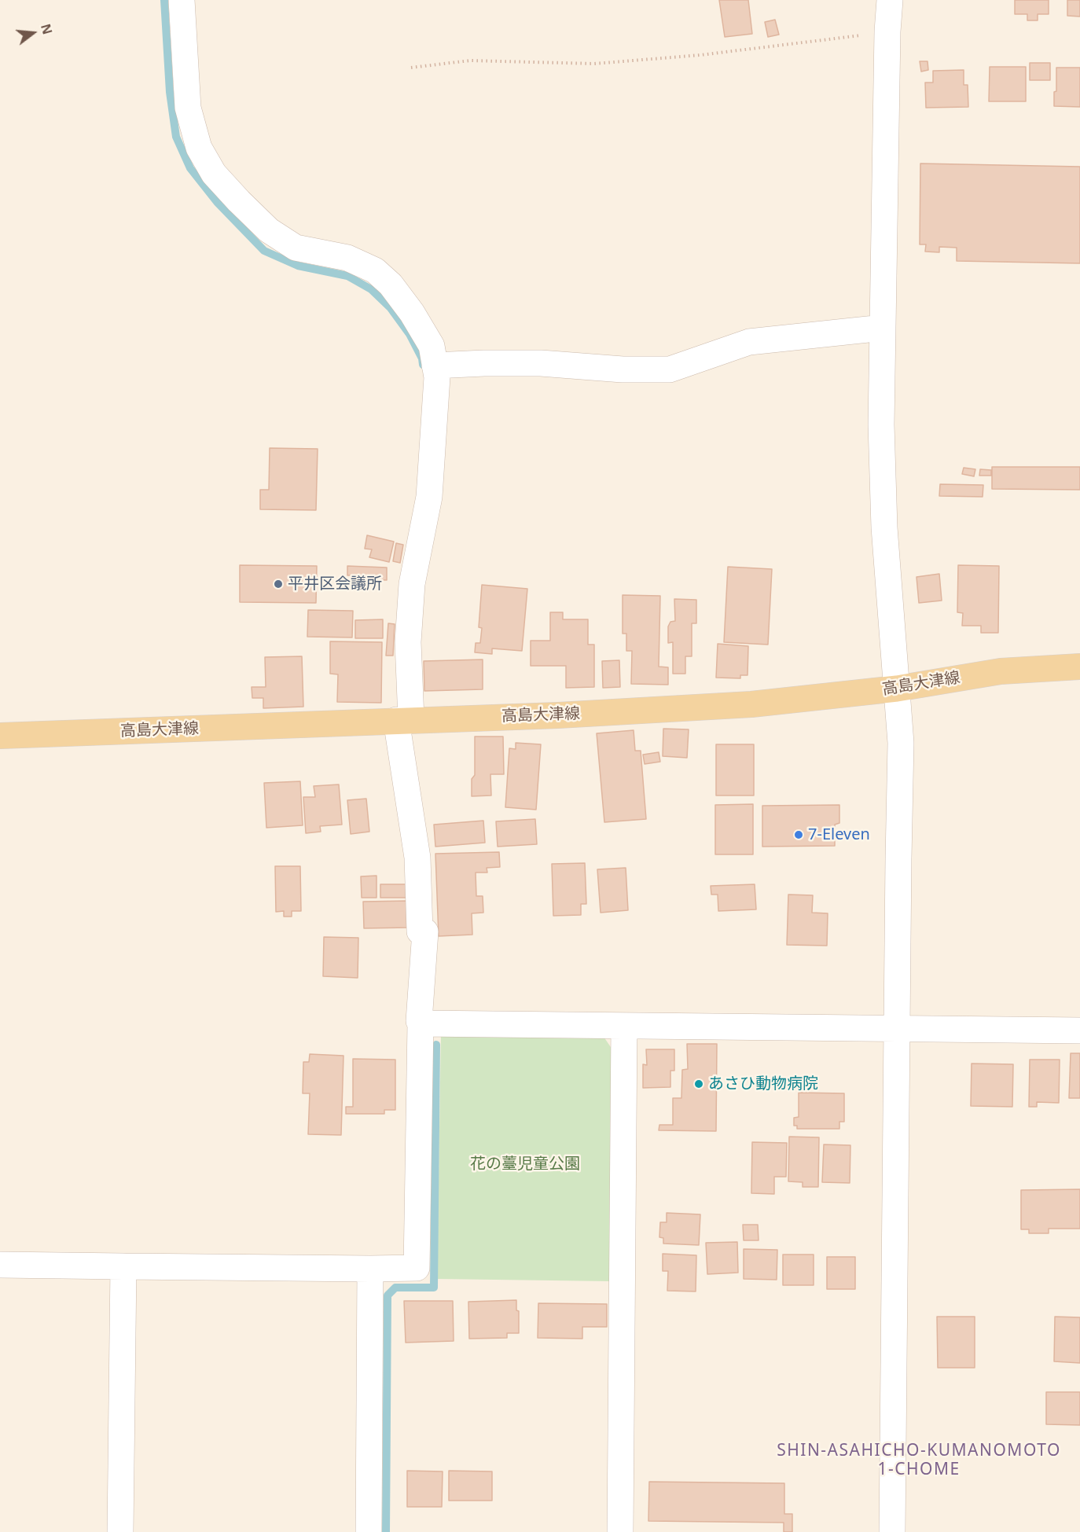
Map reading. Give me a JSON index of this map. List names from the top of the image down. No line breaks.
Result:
{"streets":{"main road":["高島大津線"]},"districts":["SHIN-ASAHICHO-KUMANOMOTO 1-CHOME"],"parks":["花の薹児童公園"],"places":["平井区会議所","7-Eleven","あさひ動物病院"],"north":"right"}
